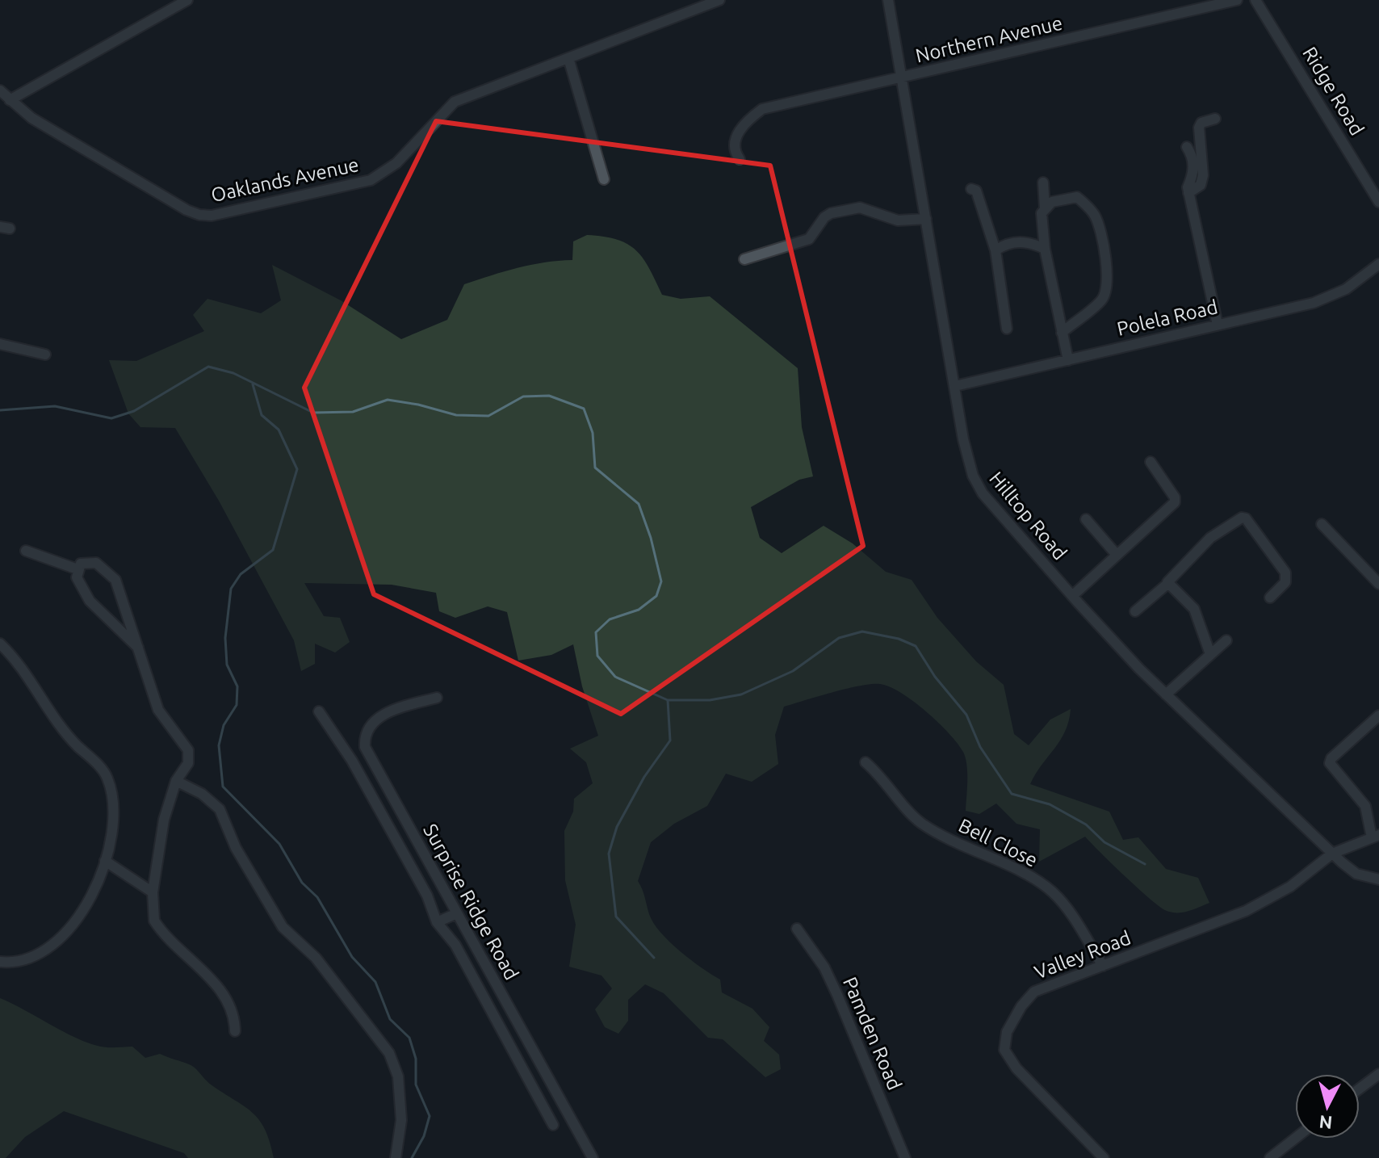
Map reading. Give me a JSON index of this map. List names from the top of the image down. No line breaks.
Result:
{"streets":{"street":["Northern Avenue","Ridge Road","Oaklands Avenue","Polela Road","Hilltop Road","Bell Close","Surprise Ridge Road","Valley Road","Pamden Road"]},"crossings":[["Northern Avenue","Hilltop Road"],["Polela Road","Hilltop Road"],["Hilltop Road","Valley Road"],["Bell Close","Valley Road"]],"north":"bottom"}
